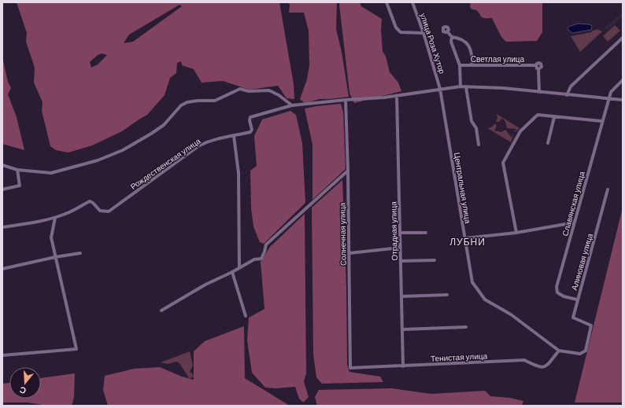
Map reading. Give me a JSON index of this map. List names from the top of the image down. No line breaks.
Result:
{"streets":{"street":["улица Роза Хутор","Светлая улица","Рождественская улица","Центральная улица","Славянская улица","Отрадная улица","Солнечная улица","Алиновая улица","Тенистая улица"]},"crossings":[["улица Роза Хутор","Центральная улица"],["Центральная улица","Алиновая улица"],["Центральная улица","Тенистая улица"],["Славянская улица","Алиновая улица"],["Отрадная улица","Тенистая улица"],["Солнечная улица","Тенистая улица"]],"districts":["ЛУБНИ"],"north":"bottom"}
